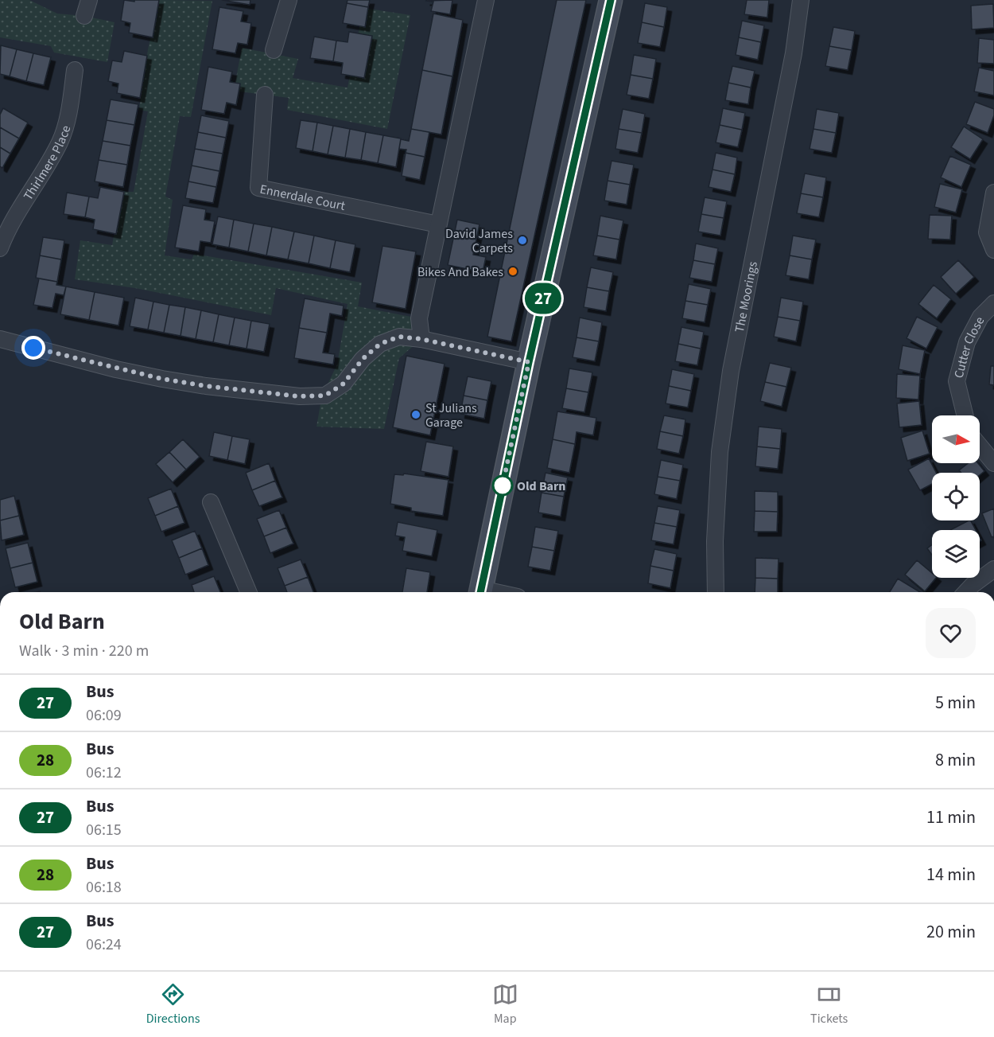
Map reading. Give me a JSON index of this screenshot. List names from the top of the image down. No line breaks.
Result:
{"streets":{"street":["Thirlmere Place","Ennerdale Court","The Moorings","Cutter Close"]},"places":["David James Carpets","Bikes And Bakes","St Julians Garage","Old Barn"],"lines":["bus line 27"],"north":"right","page":{"on_map":"27","heading":["Old Barn","Walk · 3 min · 220 m"],"list":[{"mark":"27","name":"Bus","note":"06:09","value":"5 min"},{"mark":"28","name":"Bus","note":"06:12","value":"8 min"},{"mark":"27","name":"Bus","note":"06:15","value":"11 min"},{"mark":"28","name":"Bus","note":"06:18","value":"14 min"},{"mark":"27","name":"Bus","note":"06:24","value":"20 min"}],"tabs":["Directions","Map","Tickets"]}}
